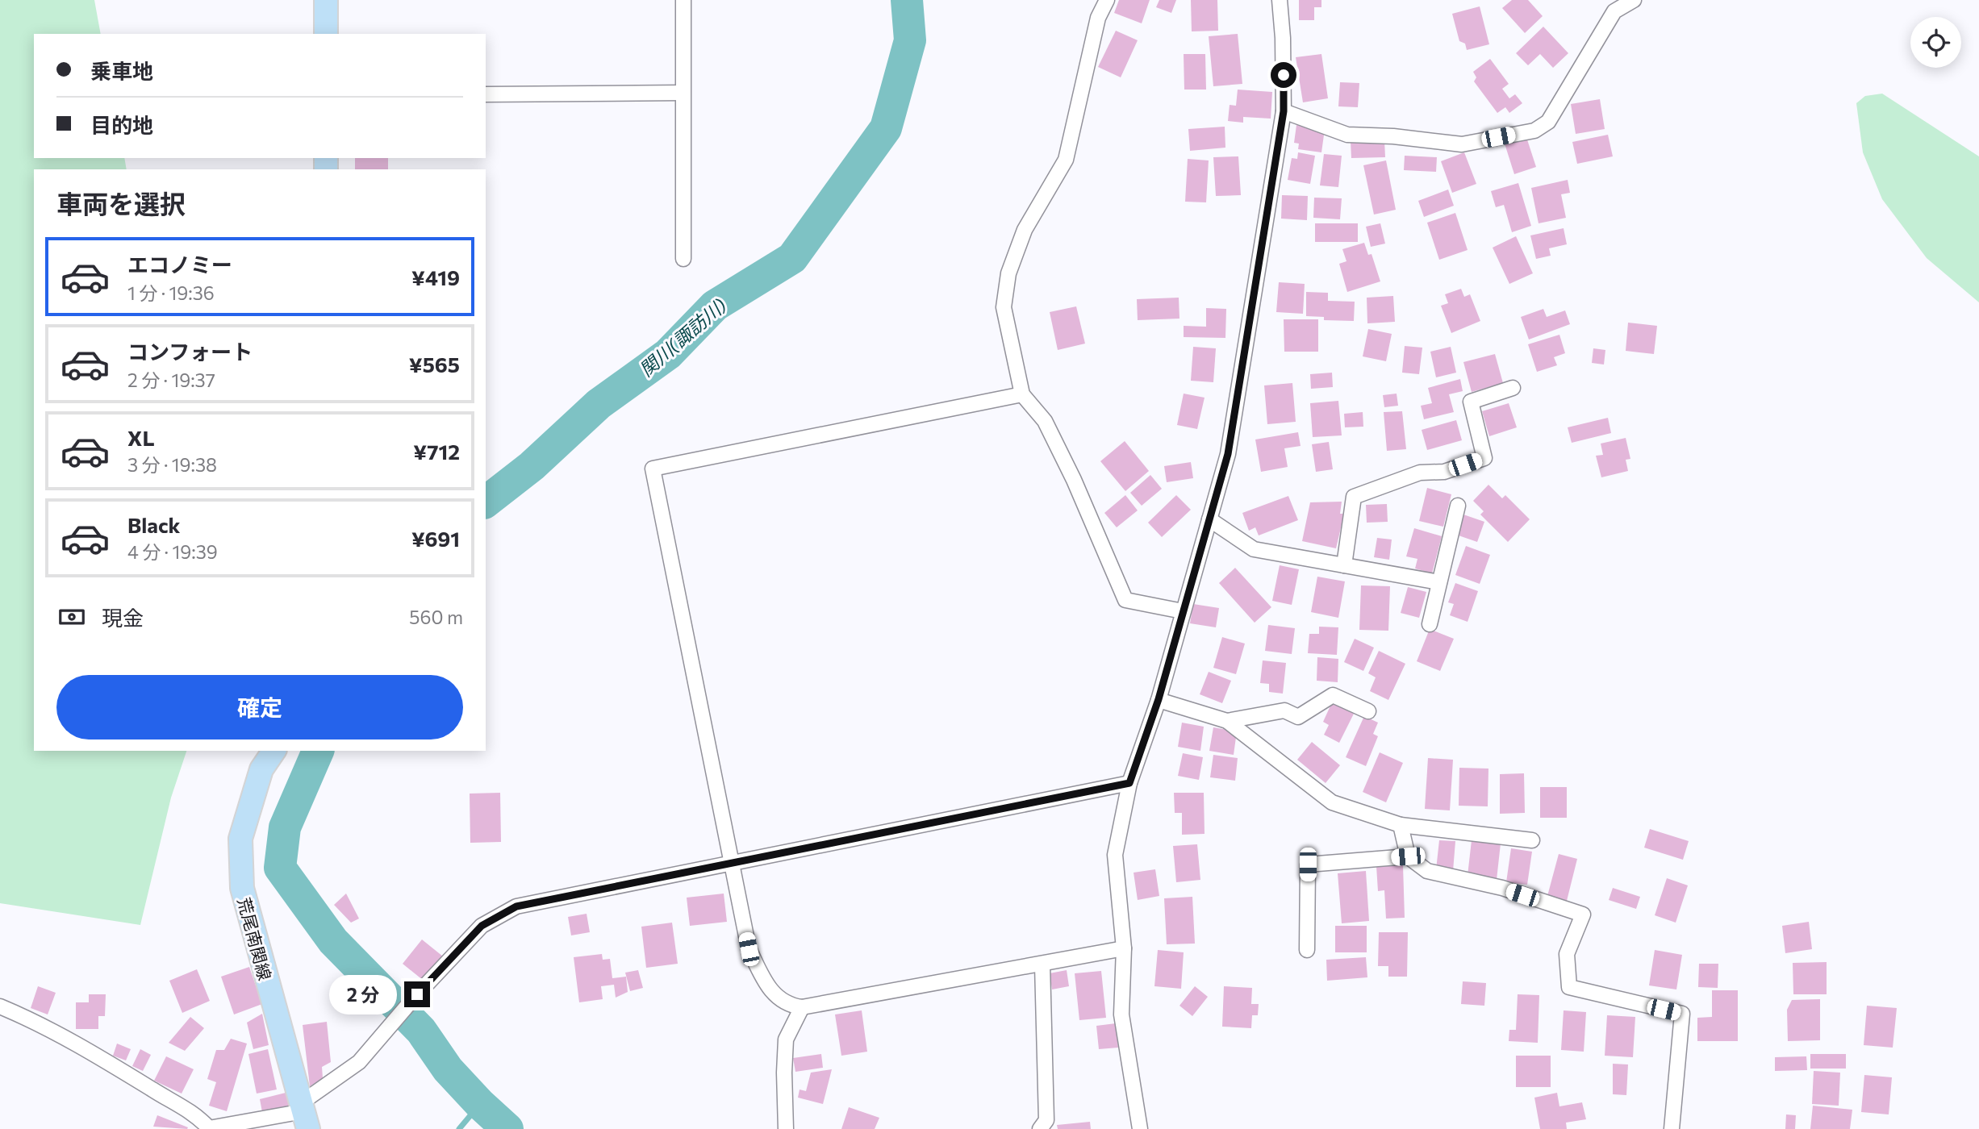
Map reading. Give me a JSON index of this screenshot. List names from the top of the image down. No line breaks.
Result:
{"streets":{"main road":["荒尾南関線"]},"water":["関川(諏訪川)"],"page":{"banner":["乗車地","目的地"],"heading":"車両を選択","list":[{"name":"エコノミー","note":"1 分 · 19:36","value":"¥419"},{"name":"コンフォート","note":"2 分 · 19:37","value":"¥565"},{"name":"XL","note":"3 分 · 19:38","value":"¥712"},{"name":"Black","note":"4 分 · 19:39","value":"¥691"}],"pay":["現金","560 m"],"buttons":"確定","bubble":"2 分"}}
